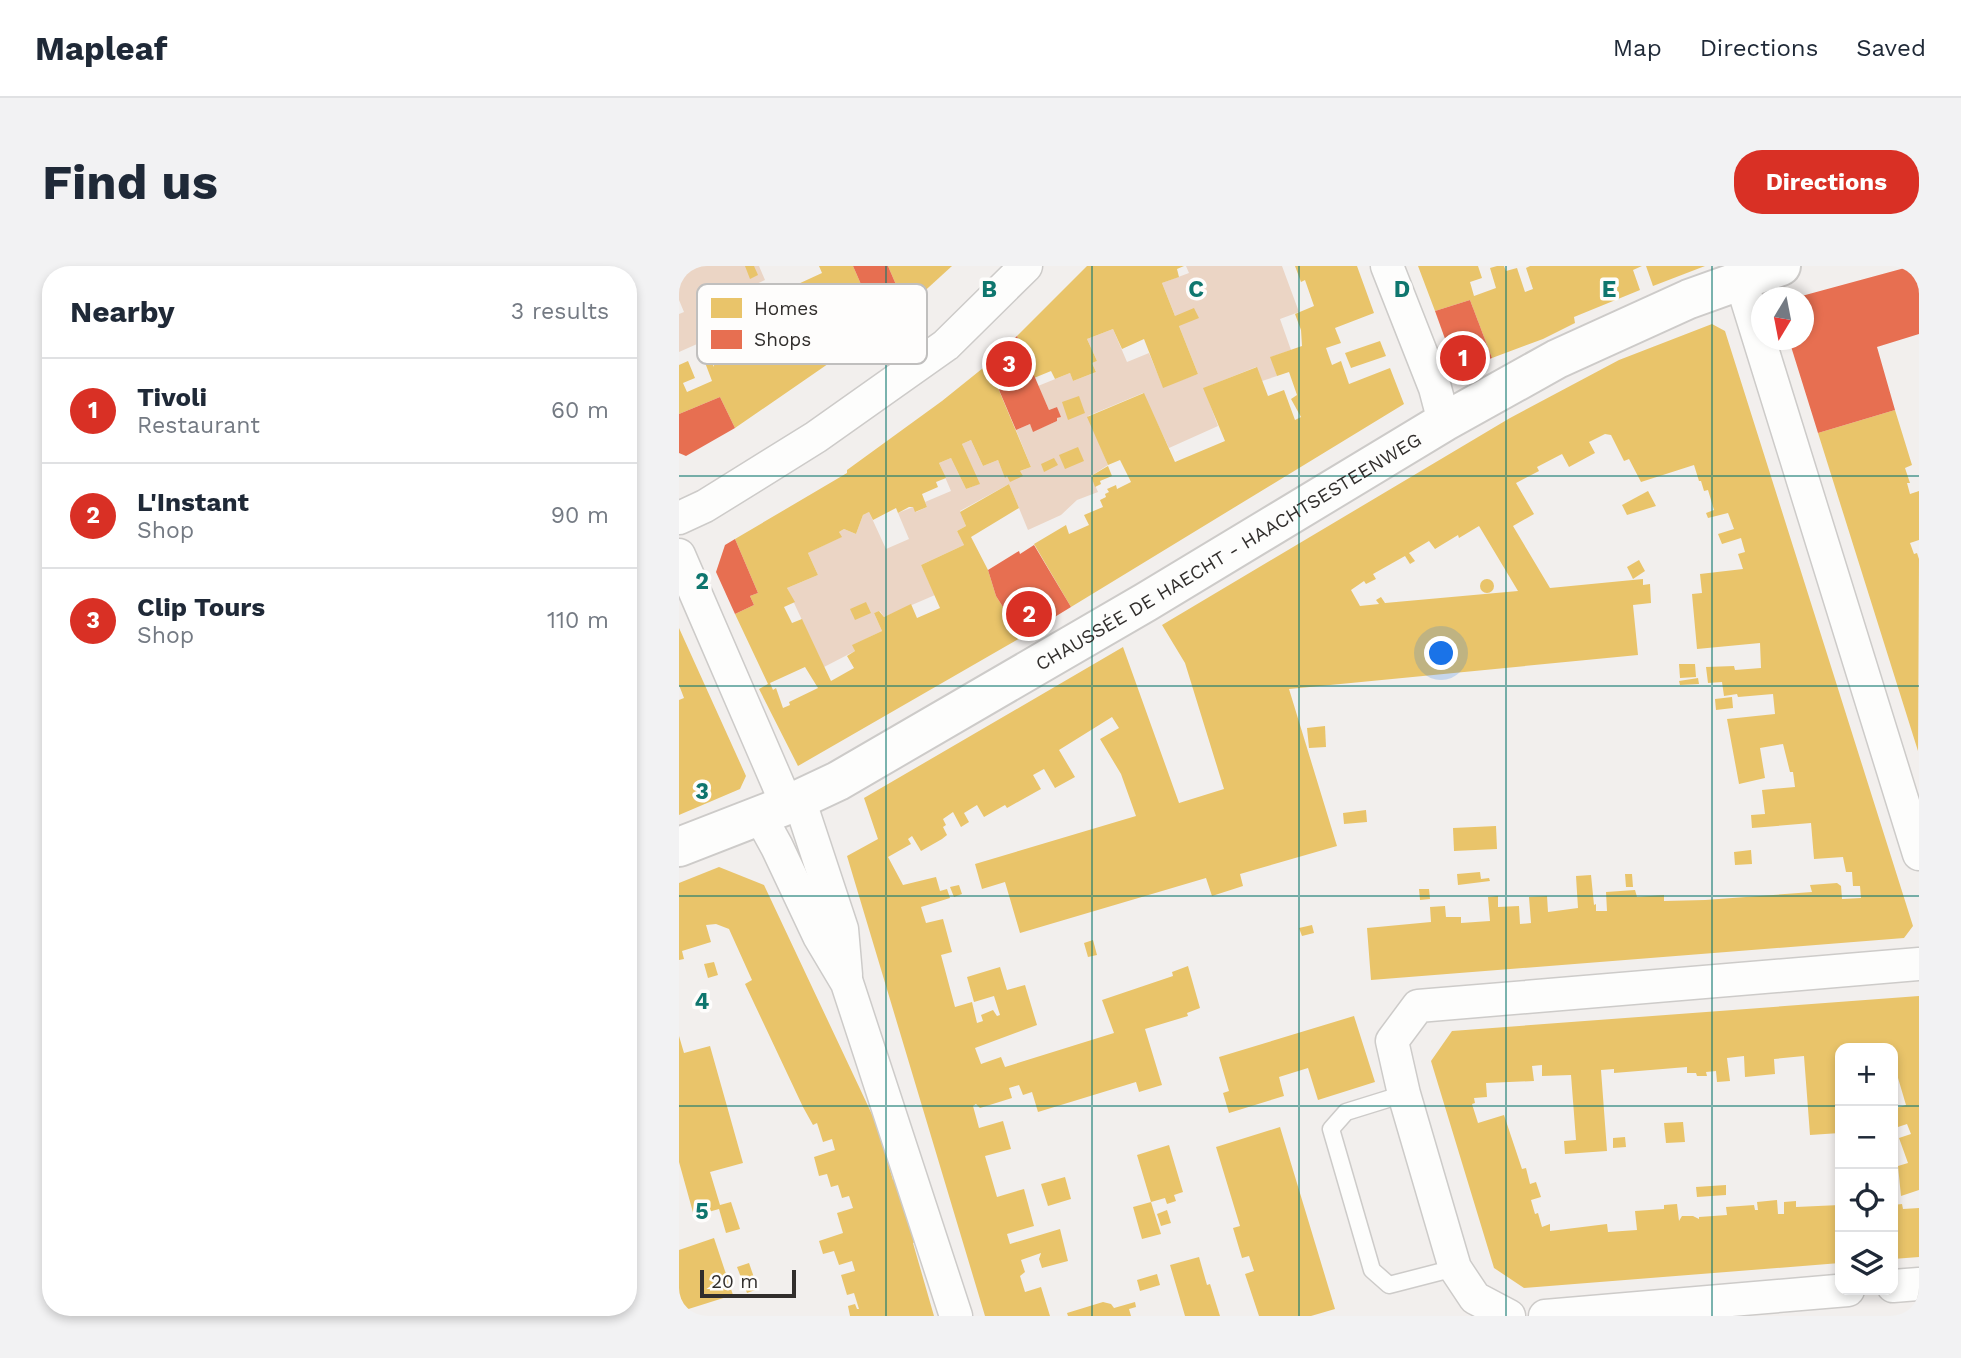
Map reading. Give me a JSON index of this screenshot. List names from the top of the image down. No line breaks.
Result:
{"streets":{"street":["CHAUSSÉE DE HAECHT - HAACHTSESTEENWEG"]},"legend":["Homes","Shops"],"scale_bar":"20 m","north":"bottom","page":{"header":"Mapleaf","nav":["Map","Directions","Saved"],"buttons":"Directions","title":"Find us","heading":["Nearby","3 results"],"pins":["1","3","2"],"list":[{"mark":"1","name":"Tivoli","note":"Restaurant","value":"60 m"},{"mark":"2","name":"L'Instant","note":"Shop","value":"90 m"},{"mark":"3","name":"Clip Tours","note":"Shop","value":"110 m"}],"map_buttons":["+","−"],"scale":"20 m"},"grid":{"columns":["B","C","D","E"],"rows":["2","3","4","5"]}}
